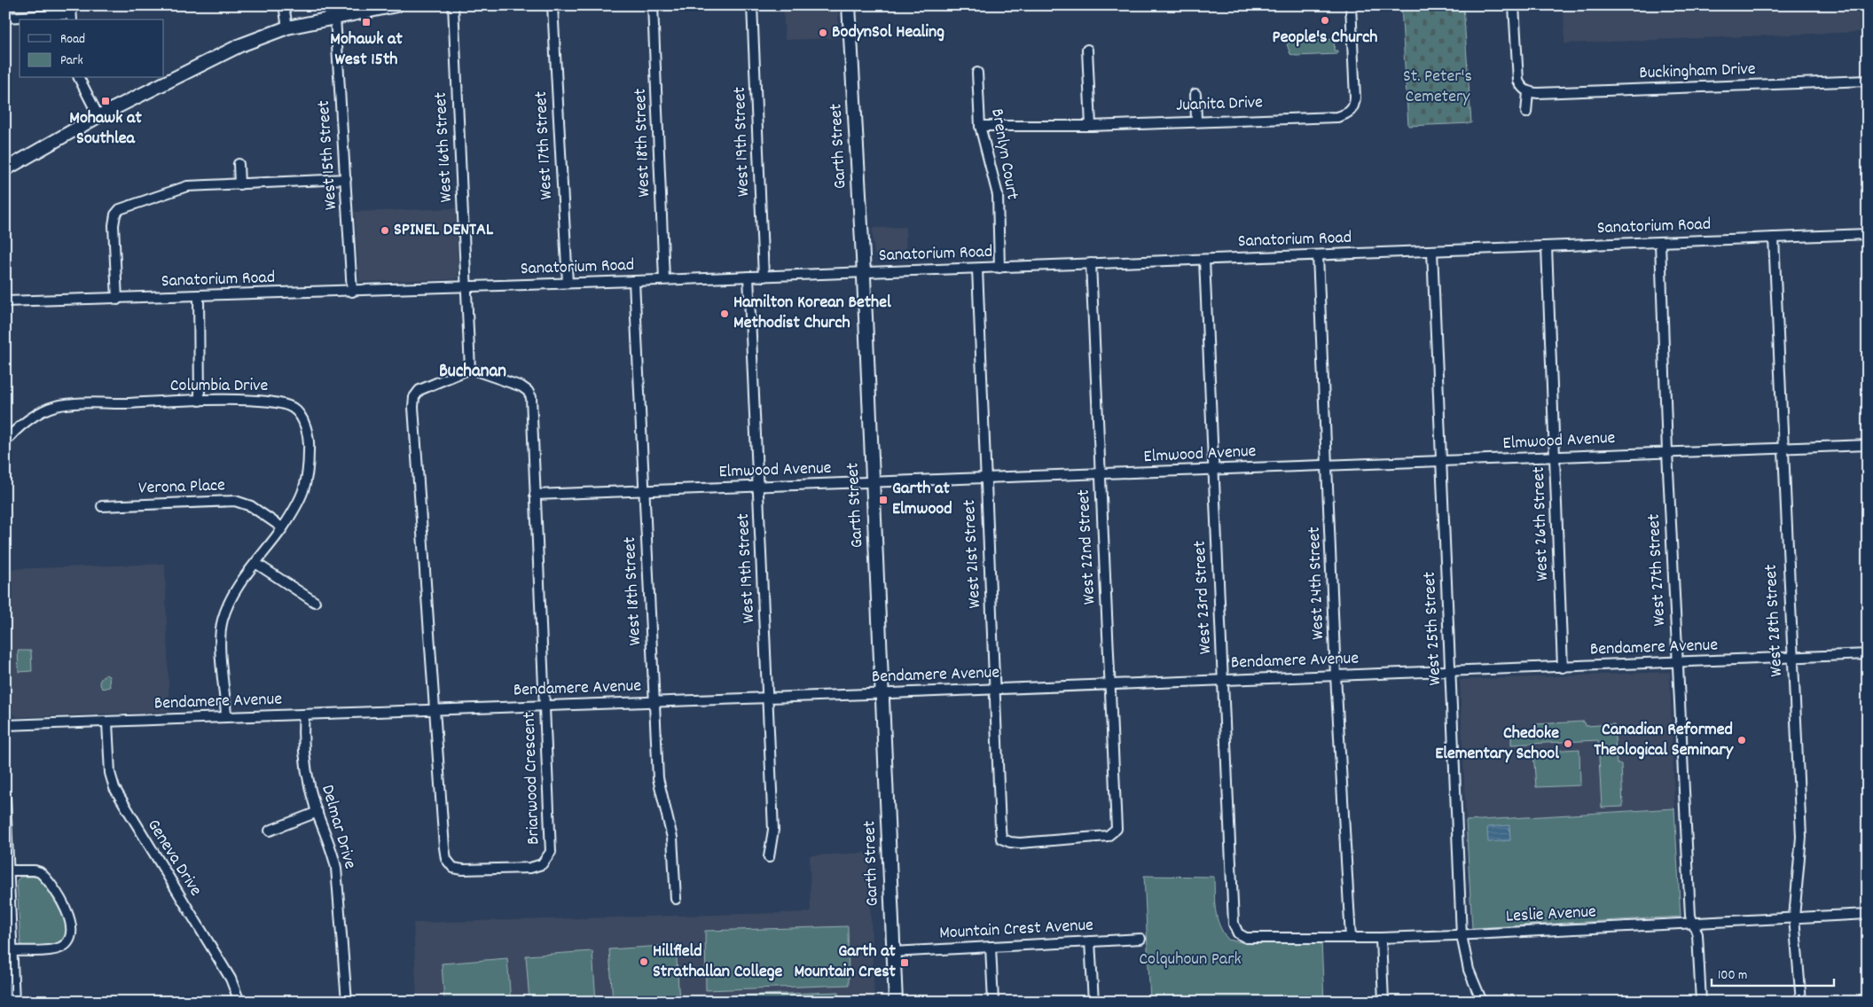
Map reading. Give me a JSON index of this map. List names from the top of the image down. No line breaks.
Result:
{"streets":{"main road":["Garth Street"],"street":["Buckingham Drive","Juanita Drive","West 19th Street","West 18th Street","West 17th Street","West 16th Street","Brenlyn Court","West 15th Street","Sanatorium Road","Columbia Drive","Elmwood Avenue","Verona Place","West 26th Street","West 22nd Street","West 21st Street","West 27th Street","West 24th Street","West 23rd Street","West 28th Street","West 25th Street","Bendamere Avenue","Briarwood Crescent","Delmar Drive","Geneva Drive","Leslie Avenue","Mountain Crest Avenue"]},"crossings":[["Juanita Drive","Brenlyn Court"],["West 19th Street","Sanatorium Road"],["West 19th Street","Elmwood Avenue"],["West 19th Street","Bendamere Avenue"],["West 18th Street","Sanatorium Road"],["West 18th Street","Elmwood Avenue"],["West 18th Street","Bendamere Avenue"],["West 17th Street","Sanatorium Road"],["Garth Street","Sanatorium Road"],["Garth Street","Elmwood Avenue"],["Garth Street","Bendamere Avenue"],["Garth Street","Mountain Crest Avenue"],["West 16th Street","Sanatorium Road"],["Brenlyn Court","Sanatorium Road"],["West 15th Street","Sanatorium Road"],["Sanatorium Road","West 26th Street"],["Sanatorium Road","West 22nd Street"],["Sanatorium Road","West 21st Street"],["Sanatorium Road","West 27th Street"],["Sanatorium Road","West 24th Street"],["Sanatorium Road","West 23rd Street"],["Sanatorium Road","West 28th Street"],["Sanatorium Road","West 25th Street"],["Columbia Drive","Verona Place"],["Columbia Drive","Bendamere Avenue"],["Elmwood Avenue","West 26th Street"],["Elmwood Avenue","West 22nd Street"],["Elmwood Avenue","West 21st Street"],["Elmwood Avenue","West 27th Street"],["Elmwood Avenue","West 24th Street"],["Elmwood Avenue","West 23rd Street"],["Elmwood Avenue","West 28th Street"],["Elmwood Avenue","West 25th Street"],["Elmwood Avenue","Briarwood Crescent"],["West 26th Street","Bendamere Avenue"],["West 22nd Street","West 21st Street"],["West 22nd Street","Bendamere Avenue"],["West 21st Street","Bendamere Avenue"],["West 27th Street","Bendamere Avenue"],["West 27th Street","Leslie Avenue"],["West 24th Street","Bendamere Avenue"],["West 24th Street","Leslie Avenue"],["West 23rd Street","Bendamere Avenue"],["West 23rd Street","Leslie Avenue"],["West 28th Street","Bendamere Avenue"],["West 28th Street","Leslie Avenue"],["West 25th Street","Bendamere Avenue"],["West 25th Street","Leslie Avenue"],["Bendamere Avenue","Briarwood Crescent"],["Bendamere Avenue","Delmar Drive"],["Bendamere Avenue","Geneva Drive"]],"districts":["Buchanan"],"parks":["St. Peter's Cemetery","Colquhoun Park"],"places":{"other":["People's Church","BodynSol Healing","SPINEL DENTAL","Hamilton Korean Bethel Methodist Church","Canadian Reformed Theological Seminary","Chedoke Elementary School","Hillfield Strathallan College"],"transit":["Mohawk at West 15th","Mohawk at Southlea","Garth at Elmwood","Garth at Mountain Crest"]},"legend":["Road","Park"],"scale_bar":"100 m"}
